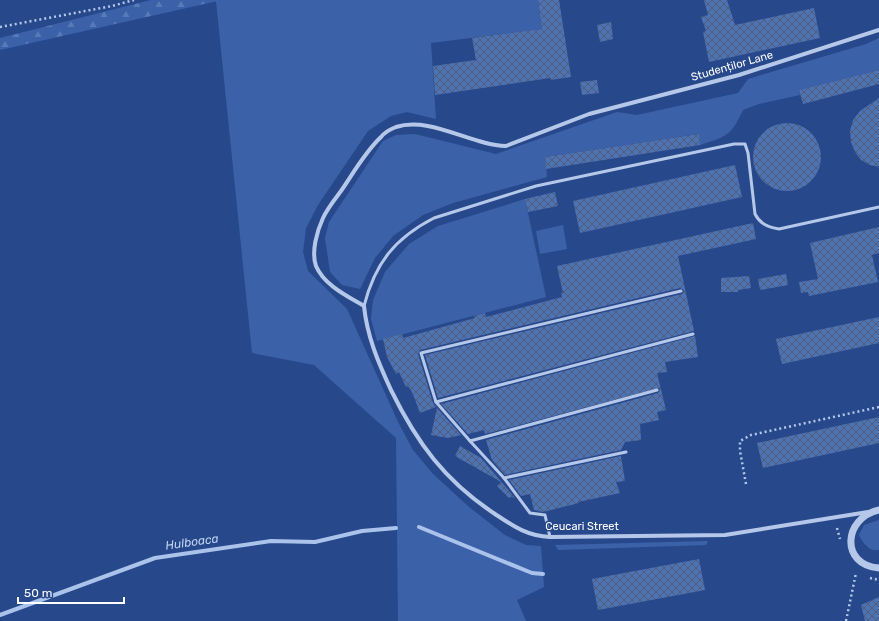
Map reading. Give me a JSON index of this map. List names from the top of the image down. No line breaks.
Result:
{"streets":{"street":["Studenților Lane","Ceucari Street"]},"crossings":[["Studenților Lane","Ceucari Street"]],"water":["Hulboaca"],"scale_bar":"50 m"}
